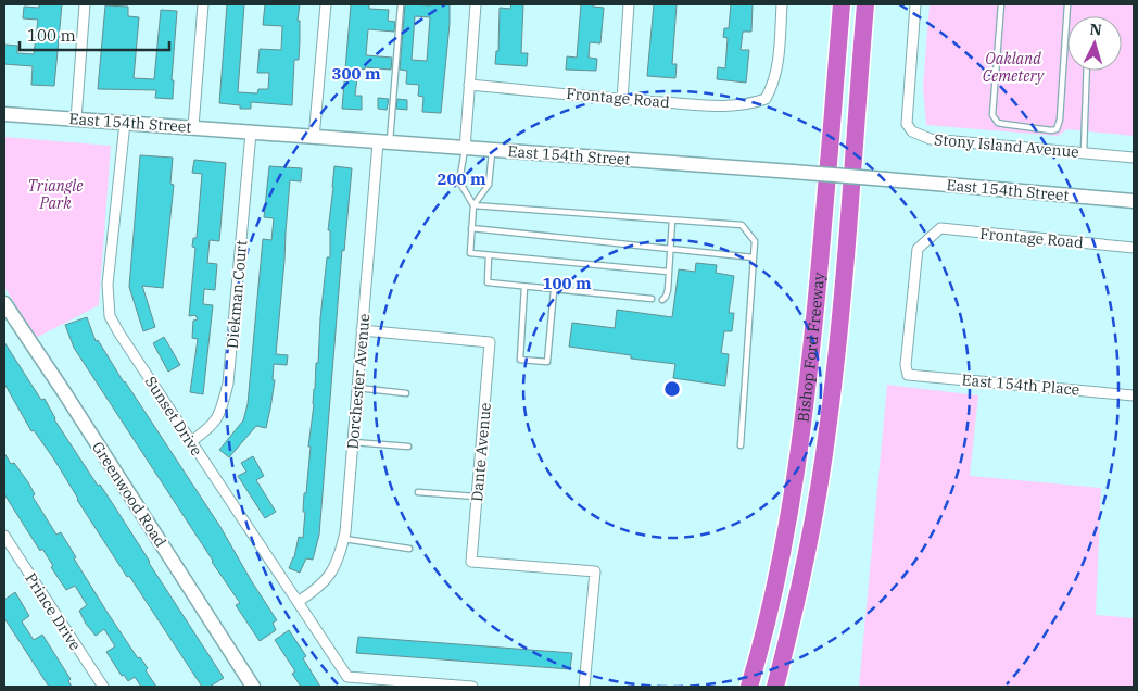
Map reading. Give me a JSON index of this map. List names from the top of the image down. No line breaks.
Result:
{"streets":{"highway":["Bishop Ford Freeway"],"street":["Frontage Road","East 154th Street","Stony Island Avenue","Diekman Court","Dorchester Avenue","East 154th Place","Sunset Drive","Dante Avenue","Greenwood Road","Prince Drive"]},"crossings":[["Frontage Road","East 154th Place"],["East 154th Street","Diekman Court"],["East 154th Street","Dorchester Avenue"],["East 154th Street","Sunset Drive"],["Diekman Court","Sunset Drive"],["Dorchester Avenue","Sunset Drive"],["Dorchester Avenue","Dante Avenue"]],"parks":["Oakland Cemetery","Triangle Park"],"scale_bar":"100 m","north":"top","rings":["300 m","200 m","100 m"]}
